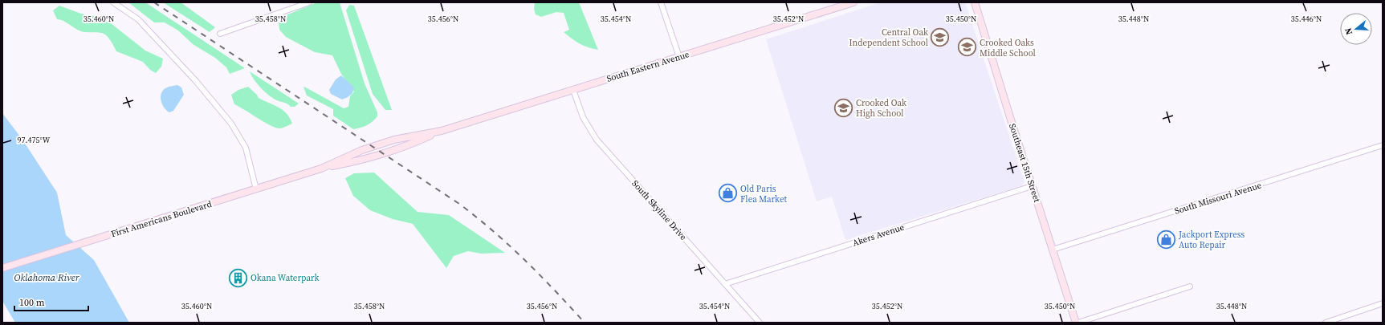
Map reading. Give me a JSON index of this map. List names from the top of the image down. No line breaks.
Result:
{"streets":{"main road":["South Eastern Avenue","Southeast 15th Street","First Americans Boulevard"],"street":["South Missouri Avenue","South Skyline Drive","Akers Avenue"]},"crossings":[["South Eastern Avenue","South Skyline Drive"],["South Eastern Avenue","First Americans Boulevard"],["Southeast 15th Street","South Missouri Avenue"],["Southeast 15th Street","Akers Avenue"],["South Skyline Drive","Akers Avenue"]],"water":["Oklahoma River"],"places":{"school or university":["Central Oak Independent School","Crooked Oaks Middle School","Crooked Oak High School"],"shop":["Old Paris Flea Market","Jackport Express Auto Repair"],"building":["Okana Waterpark"]},"scale_bar":"100 m","north":"left","coordinates":["35.460°N","35.458°N","35.456°N","35.454°N","35.452°N","35.450°N","35.448°N","35.446°N","97.475°W"]}
